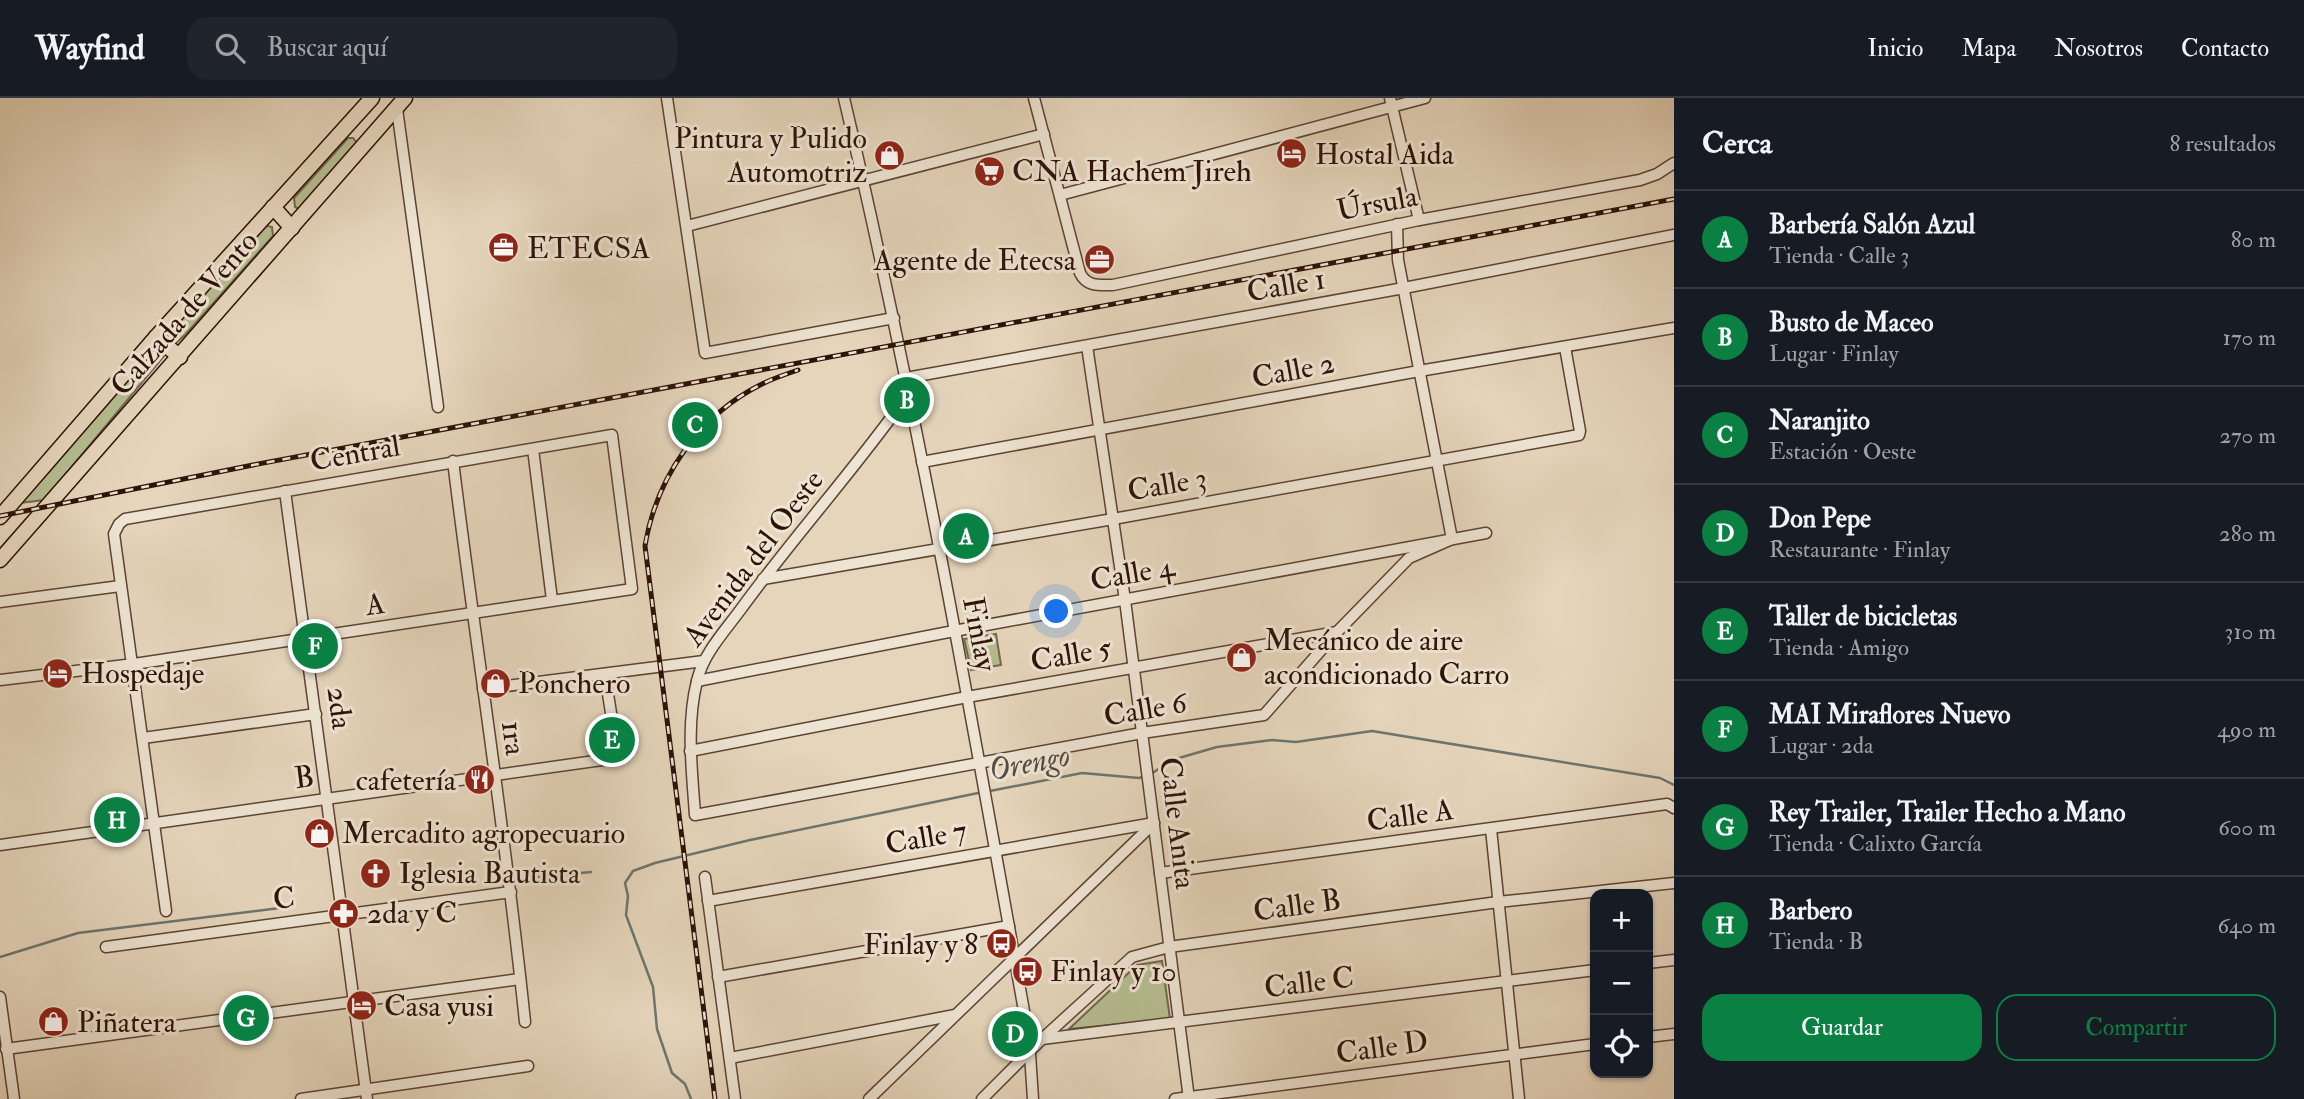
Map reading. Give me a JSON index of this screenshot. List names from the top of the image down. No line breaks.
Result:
{"streets":{"main road":["Calzada de Vento"],"street":["Úrsula","Calle 1","Calle 2","Central","Calle 3","Avenida del Oeste","Calle 4","A","Finlay","Calle 5","2da","Calle 6","1ra","B","Calle A","Calle Anita","Calle 7","C","Calle B","Calle C","Calle D"]},"crossings":[["Calle 1","Finlay"],["Calle 1","Calle Anita"],["Calle 2","Calle 3"],["Calle 2","Finlay"],["Calle 2","Calle Anita"],["Central","A"],["Central","2da"],["Central","1ra"],["Calle 3","Avenida del Oeste"],["Calle 3","Finlay"],["Calle 3","Calle Anita"],["Avenida del Oeste","Calle 4"],["Avenida del Oeste","Finlay"],["Avenida del Oeste","Calle 5"],["Avenida del Oeste","Calle 6"],["Calle 4","Finlay"],["Calle 4","Calle 6"],["Calle 4","Calle Anita"],["A","2da"],["A","1ra"],["Finlay","Calle 5"],["Finlay","Calle 6"],["Finlay","Calle 7"],["Finlay","Calle C"],["Calle 5","Calle 6"],["Calle 5","Calle Anita"],["2da","B"],["2da","C"],["Calle 6","Calle Anita"],["1ra","B"],["1ra","C"],["Calle A","Calle Anita"],["Calle Anita","Calle 7"],["Calle Anita","Calle B"],["Calle Anita","Calle C"],["Calle Anita","Calle D"],["Calle B","Calle C"]],"water":["Orengo"],"places":{"hotel":["Hostal Aida","Hospedaje","Casa yusi"],"shop":["Pintura y Pulido Automotriz","Mecánico de aire acondicionado Carro","Ponchero","Mercadito agropecuario","Piñatera"],"supermarket":["CNA Hachem Jireh"],"office":["ETECSA","Agente de Etecsa"],"restaurant":["cafetería"],"church":["Iglesia Bautista"],"pharmacy":["2da y C"],"bus stop":["Finlay y 8","Finlay y 10"]},"page":{"header":"Wayfind","search":"Buscar aquí","nav":["Inicio","Mapa","Nosotros","Contacto"],"heading":["Cerca","8 resultados"],"list":[{"mark":"A","name":"Barbería Salón Azul","note":"Tienda · Calle 3","value":"80 m"},{"mark":"B","name":"Busto de Maceo","note":"Lugar · Finlay","value":"170 m"},{"mark":"C","name":"Naranjito","note":"Estación · Oeste","value":"270 m"},{"mark":"D","name":"Don Pepe","note":"Restaurante · Finlay","value":"280 m"},{"mark":"E","name":"Taller de bicicletas","note":"Tienda · Amigo","value":"310 m"},{"mark":"F","name":"MAI Miraflores Nuevo","note":"Lugar · 2da","value":"490 m"},{"mark":"G","name":"Rey Trailer, Trailer Hecho a Mano","note":"Tienda · Calixto García","value":"600 m"},{"mark":"H","name":"Barbero","note":"Tienda · B","value":"640 m"}],"pins":["B","C","A","F","E","H","G","D"],"map_buttons":["+","−"],"buttons":["Guardar","Compartir"]}}
